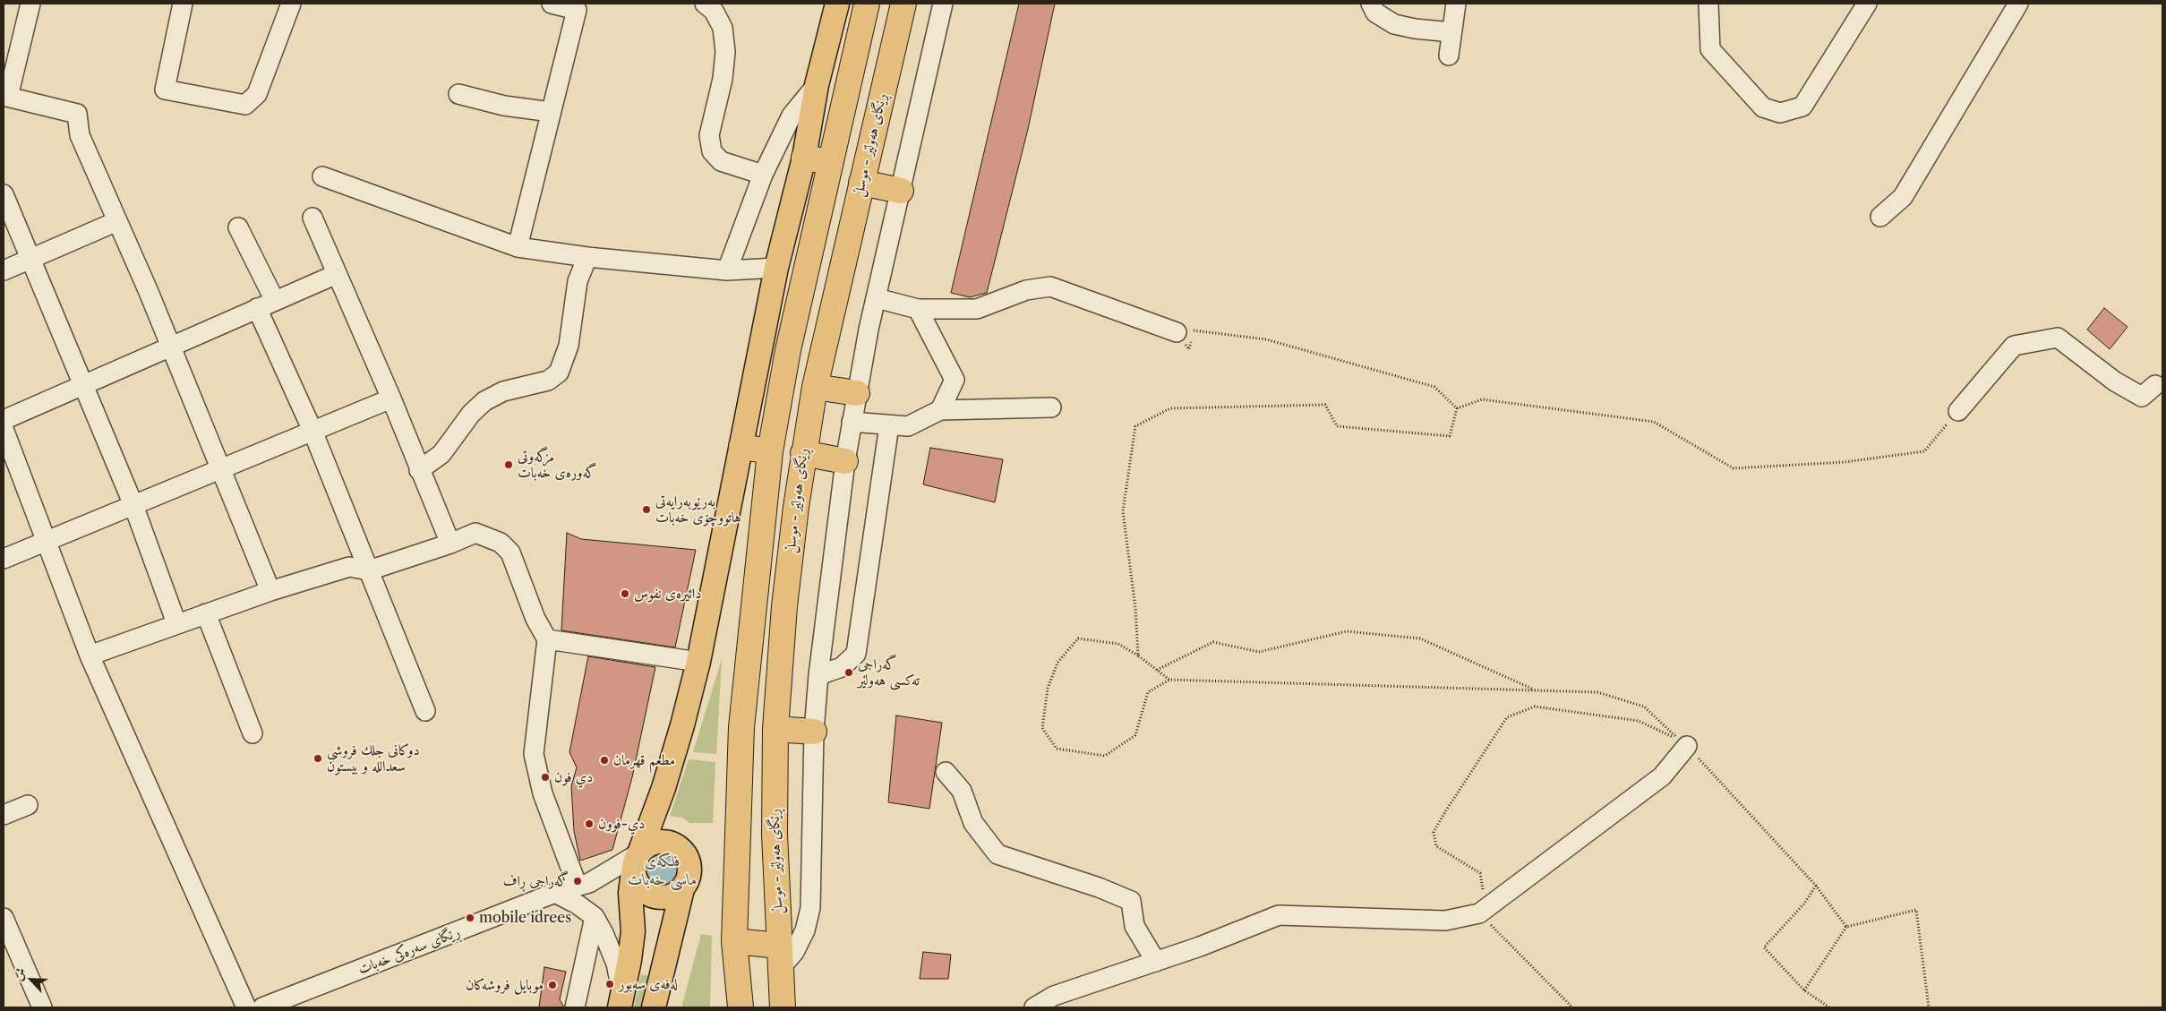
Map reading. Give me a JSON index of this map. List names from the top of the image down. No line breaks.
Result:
{"streets":{"highway":["ڕێگای هەولێر - موسڵ"],"street":["ڕێگای سەرەکی خەبات"]},"water":["فلکەی ماسی خەبات"],"places":["مزگەوتى گەورەى خەبات","به‌رێوبه‌رایه‌تی هاتووچۆی خه‌بات","دائیرەی نفوس","گەراجی تەکسی هەولێر","دوكانى جلك فروشي سعدالله و بيستون","مطعم قهرمان","دي فون","دي-فوون","گەراجی ڕاف","mobile idrees","لەفەی سەبور","موبایل فروشەکان"],"north":"top left"}
